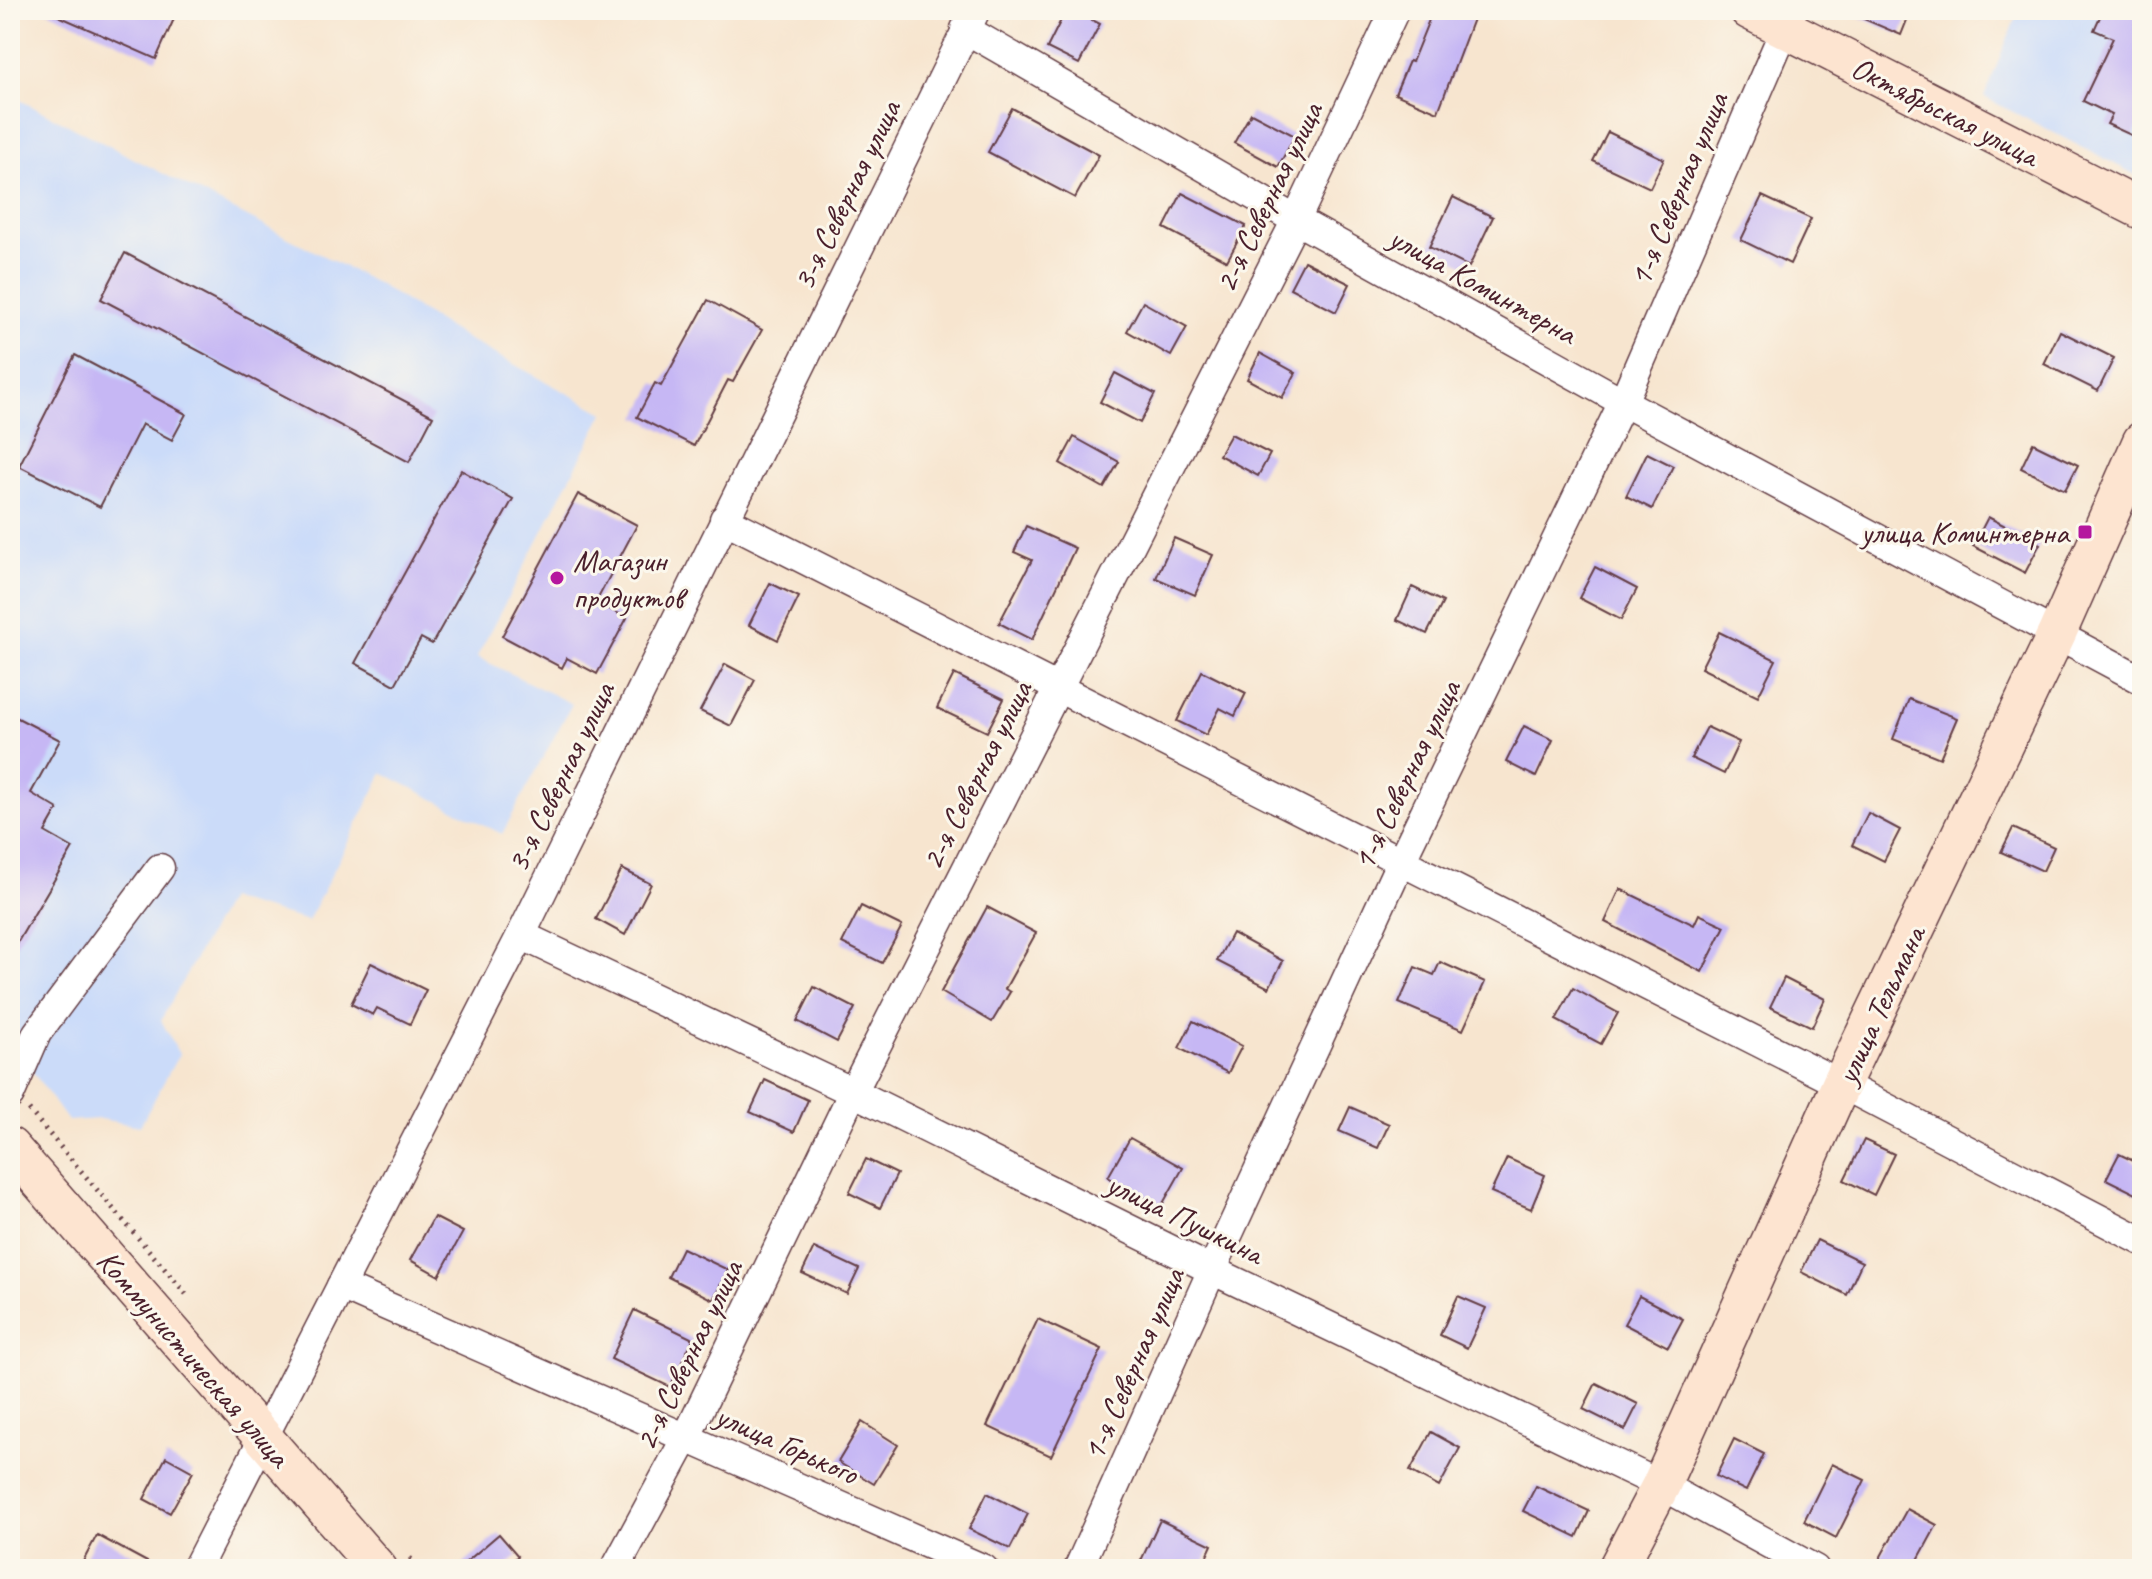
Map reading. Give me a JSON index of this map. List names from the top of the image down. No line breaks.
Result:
{"streets":{"street":["Октябрьская улица","1-я Северная улица","3-я Северная улица","2-я Северная улица","улица Коминтерна","улица Тельмана","улица Пушкина","Коммунистическая улица","улица Горького"]},"crossings":[["Октябрьская улица","1-я Северная улица"],["1-я Северная улица","улица Коминтерна"],["1-я Северная улица","улица Пушкина"],["3-я Северная улица","улица Коминтерна"],["3-я Северная улица","улица Пушкина"],["3-я Северная улица","Коммунистическая улица"],["3-я Северная улица","улица Горького"],["2-я Северная улица","улица Коминтерна"],["2-я Северная улица","улица Пушкина"],["2-я Северная улица","улица Горького"],["улица Коминтерна","улица Тельмана"],["улица Тельмана","улица Пушкина"]],"places":{"transit":["улица Коминтерна"],"other":["Магазин продуктов"]}}
